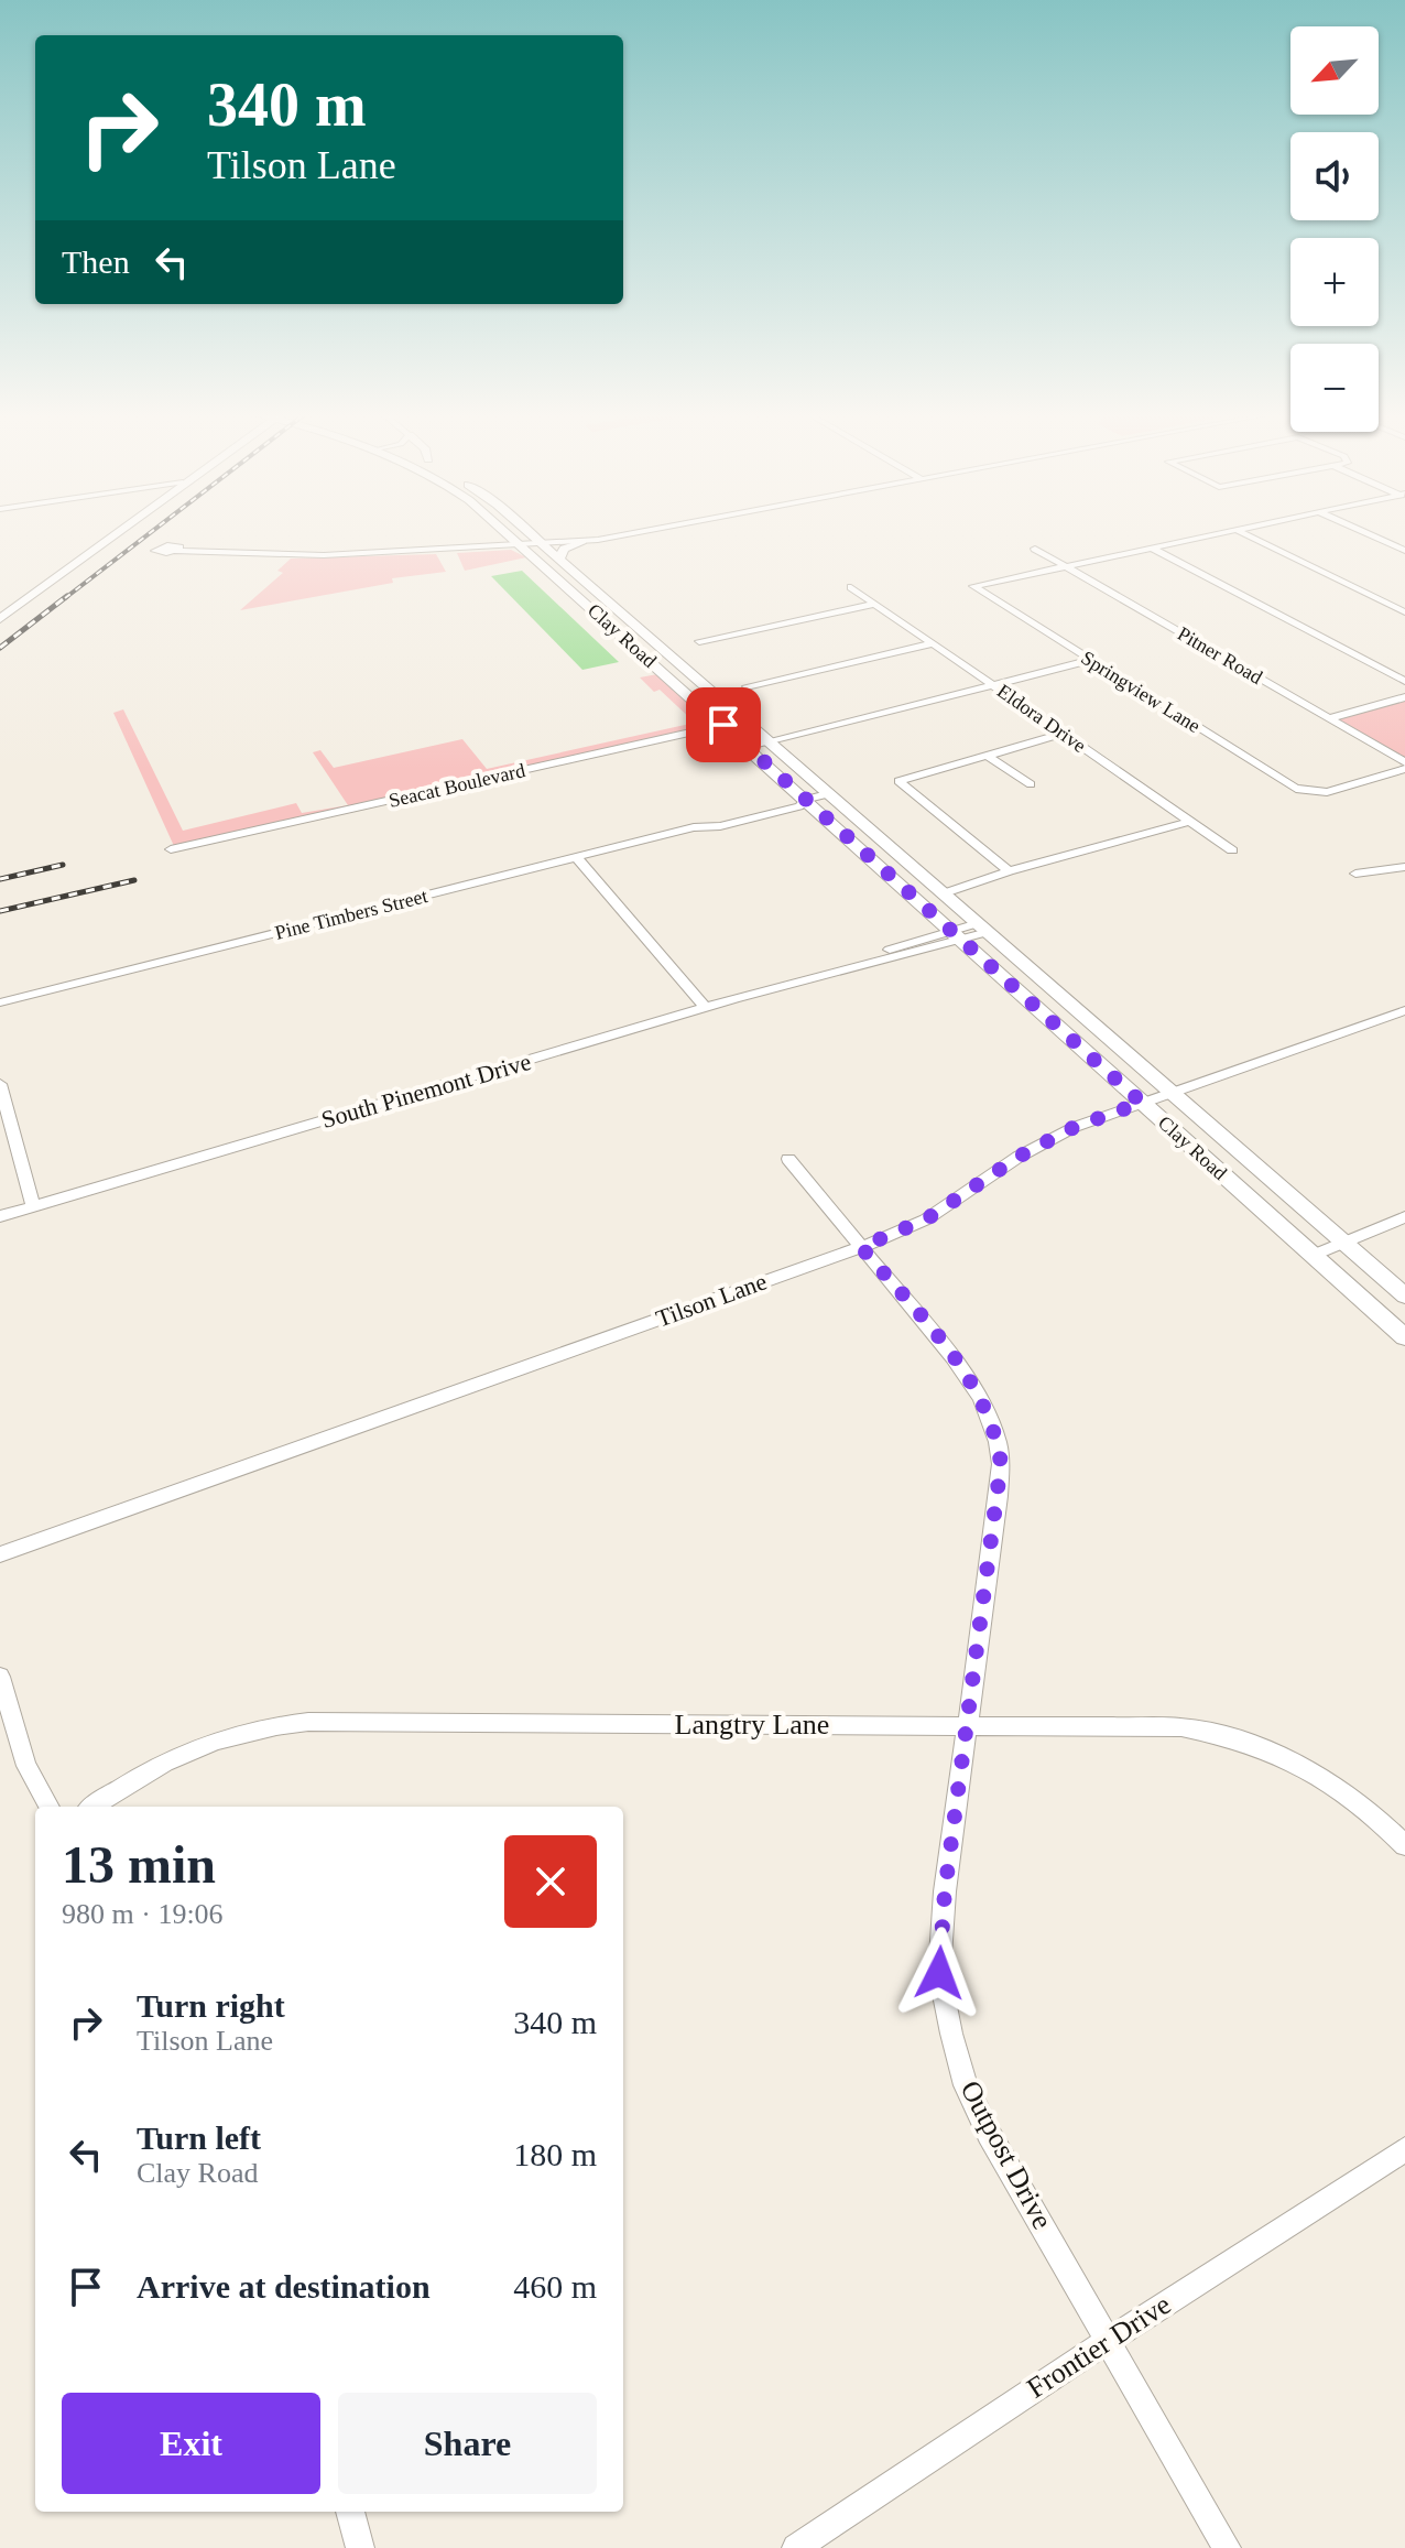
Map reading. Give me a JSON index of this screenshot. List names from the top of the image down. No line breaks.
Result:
{"streets":{"main road":["Clay Road"],"street":["Pitner Road","Springview Lane","Eldora Drive","Seacat Boulevard","Pine Timbers Street","South Pinemont Drive","Tilson Lane","Langtry Lane","Outpost Drive","Frontier Drive"]},"crossings":[["Clay Road","Seacat Boulevard"],["Clay Road","Pine Timbers Street"],["Clay Road","South Pinemont Drive"],["Clay Road","Tilson Lane"],["Pitner Road","Springview Lane"],["Tilson Lane","Outpost Drive"],["Langtry Lane","Outpost Drive"],["Outpost Drive","Frontier Drive"]],"north":"bottom left","page":{"map_buttons":["+","−"],"turn":["340 m","Tilson Lane"],"then":"Then","heading":["13 min","980 m · 19:06"],"list":[{"name":"Turn right","note":"Tilson Lane","value":"340 m"},{"name":"Turn left","note":"Clay Road","value":"180 m"},{"name":"Arrive at destination","value":"460 m"}],"buttons":["Exit","Share"]}}
